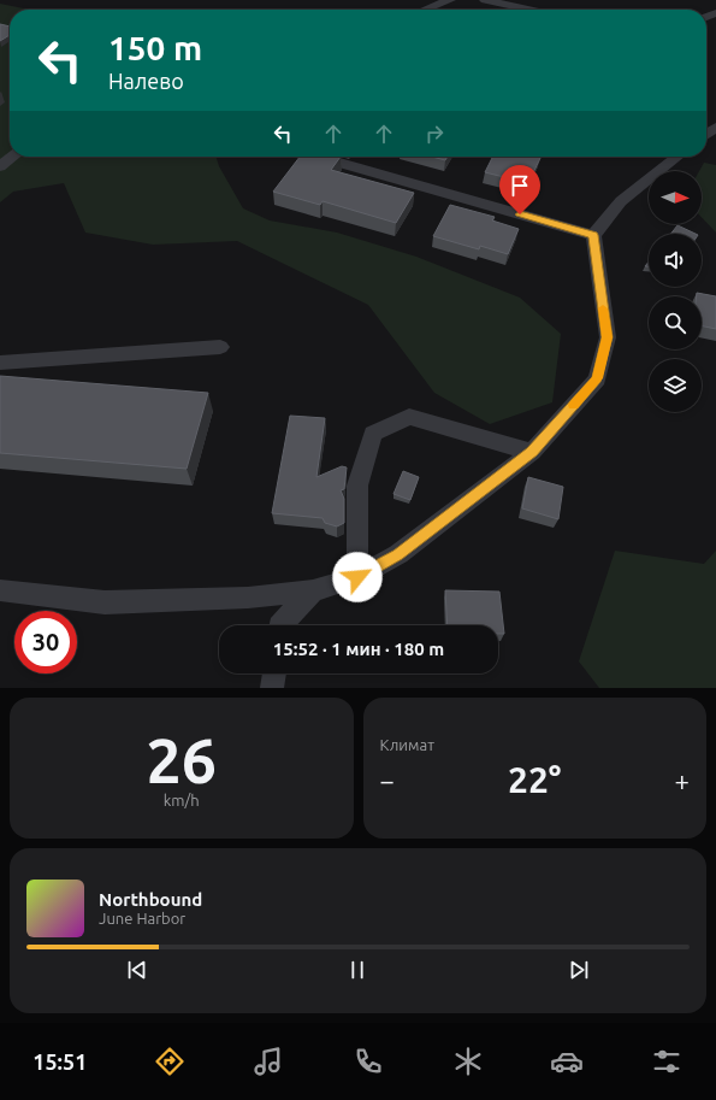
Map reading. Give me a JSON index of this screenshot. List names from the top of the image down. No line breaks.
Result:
{"north":"right","page":{"turn":["150 m","Налево"],"limit":"30","trip":"15:52 · 1 мин · 180 m","tile":[["26","km/h"],"Климат"],"heat":["−","22°","+"],"song":["Northbound","June Harbor"],"tabs":"15:51"}}
